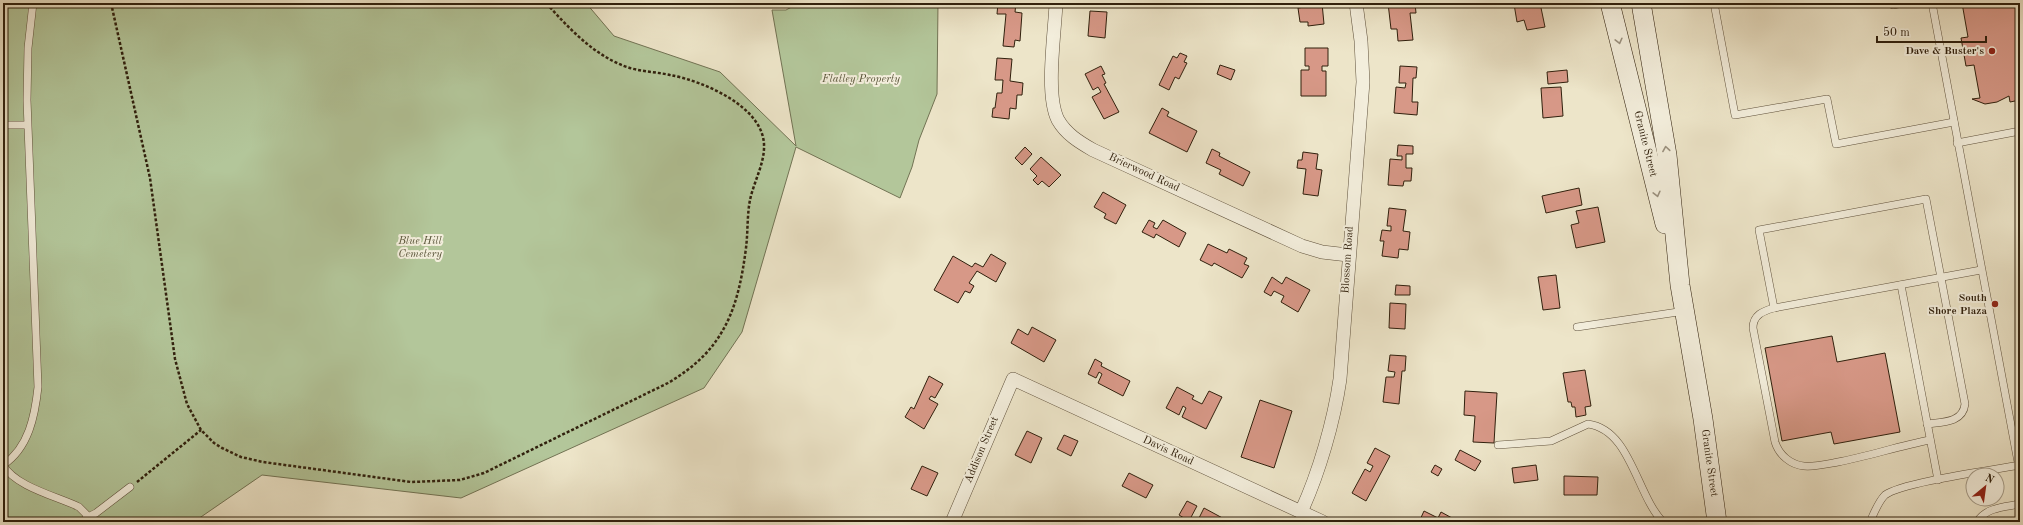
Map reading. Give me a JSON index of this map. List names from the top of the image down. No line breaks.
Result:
{"streets":{"main road":["Granite Street"],"street":["Brierwood Road","Blossom Road","Addison Street","Davis Road"]},"crossings":[["Brierwood Road","Blossom Road"],["Blossom Road","Davis Road"],["Addison Street","Davis Road"]],"parks":["Flatley Property","Blue Hill Cemetery"],"places":["Dave & Buster's","South Shore Plaza"],"scale_bar":"50 m","north":"top right"}
